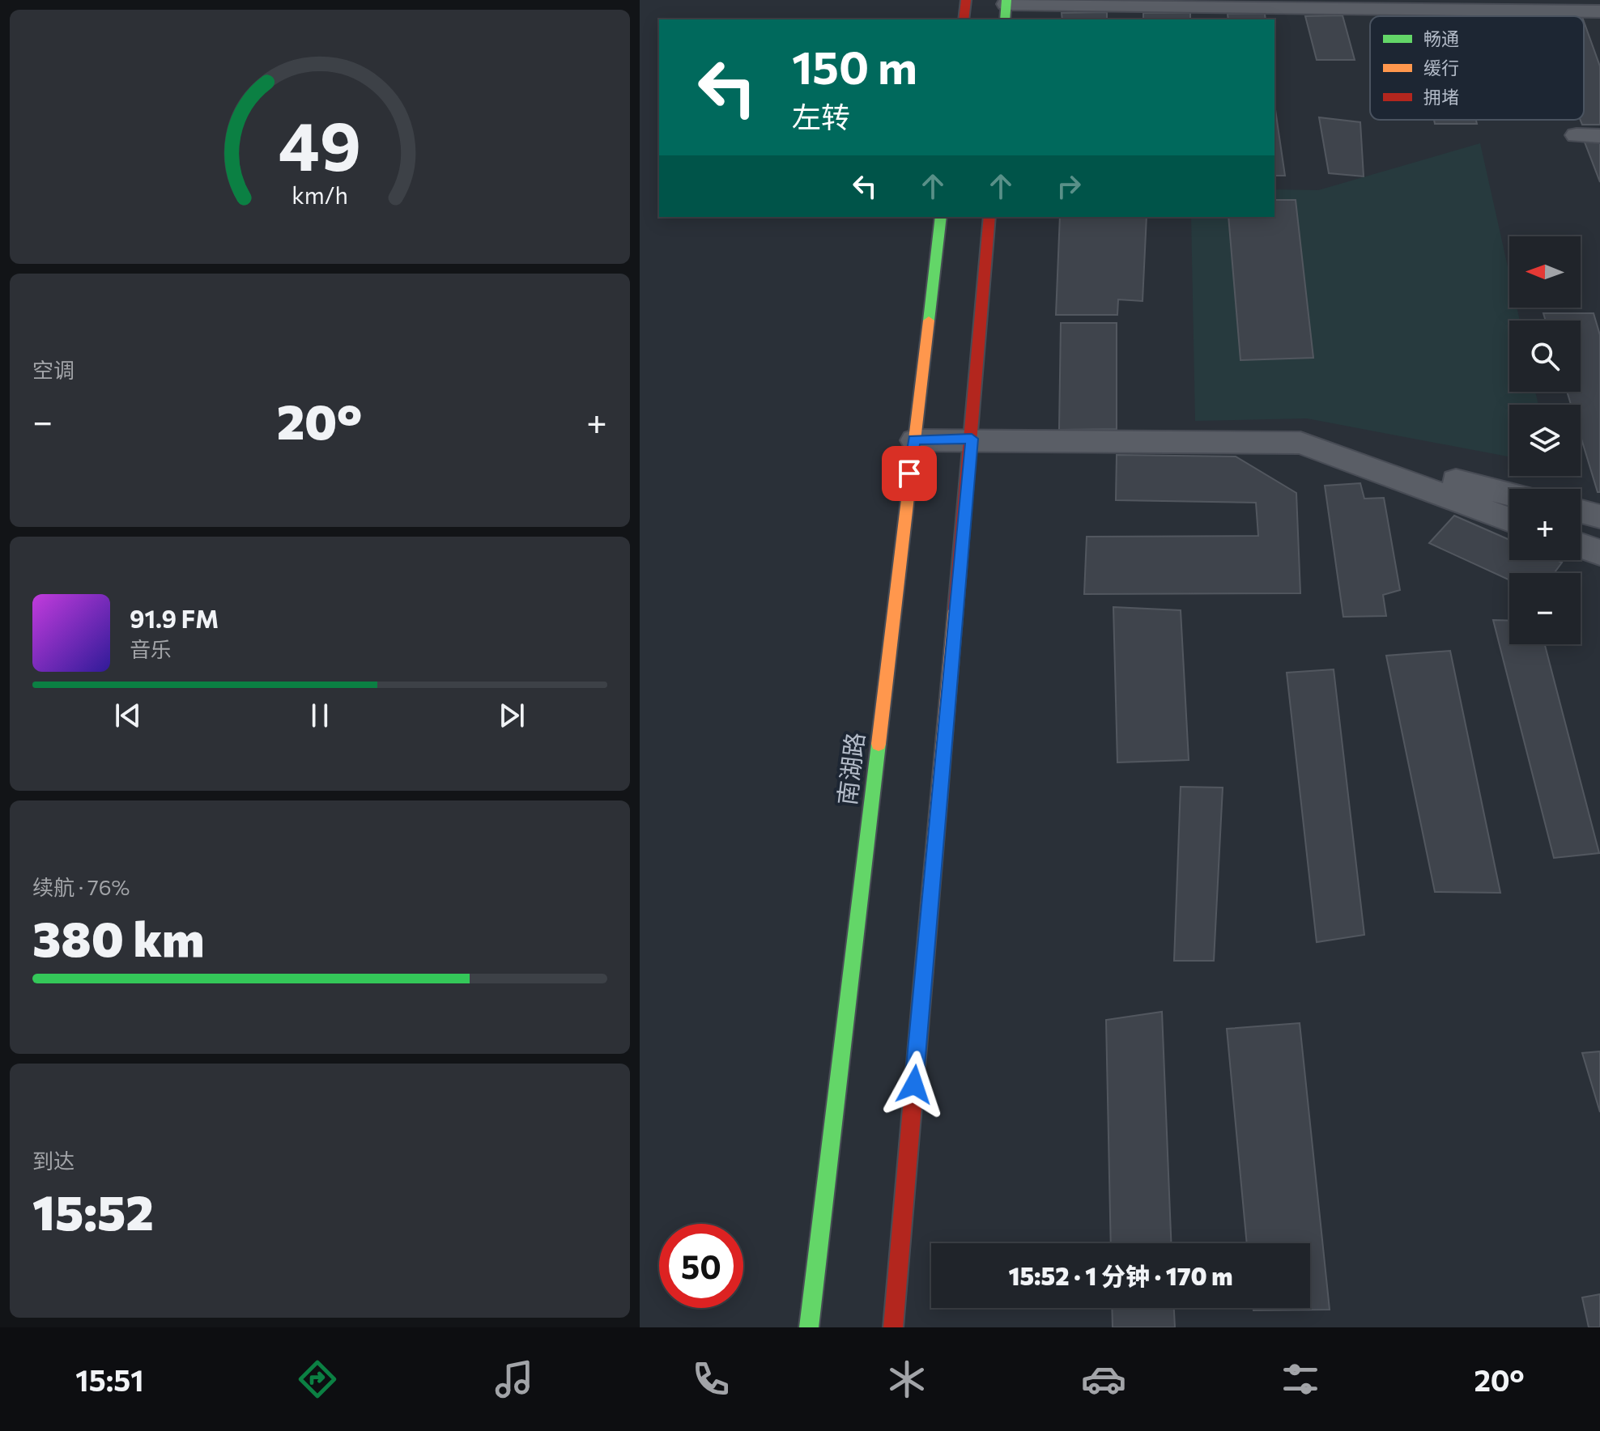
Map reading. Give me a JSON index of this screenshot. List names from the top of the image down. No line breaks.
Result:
{"streets":{"main road":["南湖路"]},"legend":["畅通","缓行","拥堵"],"north":"left","page":{"turn":["150 m","左转"],"map_buttons":["+","−"],"tile":["空调",["续航 · 76%","380 km"],["到达","15:52"]],"heat":["−","20°","+"],"song":["91.9 FM","音乐"],"limit":"50","trip":"15:52 · 1 分钟 · 170 m","tabs":["15:51","20°"],"gauge":["49","km/h"]}}
